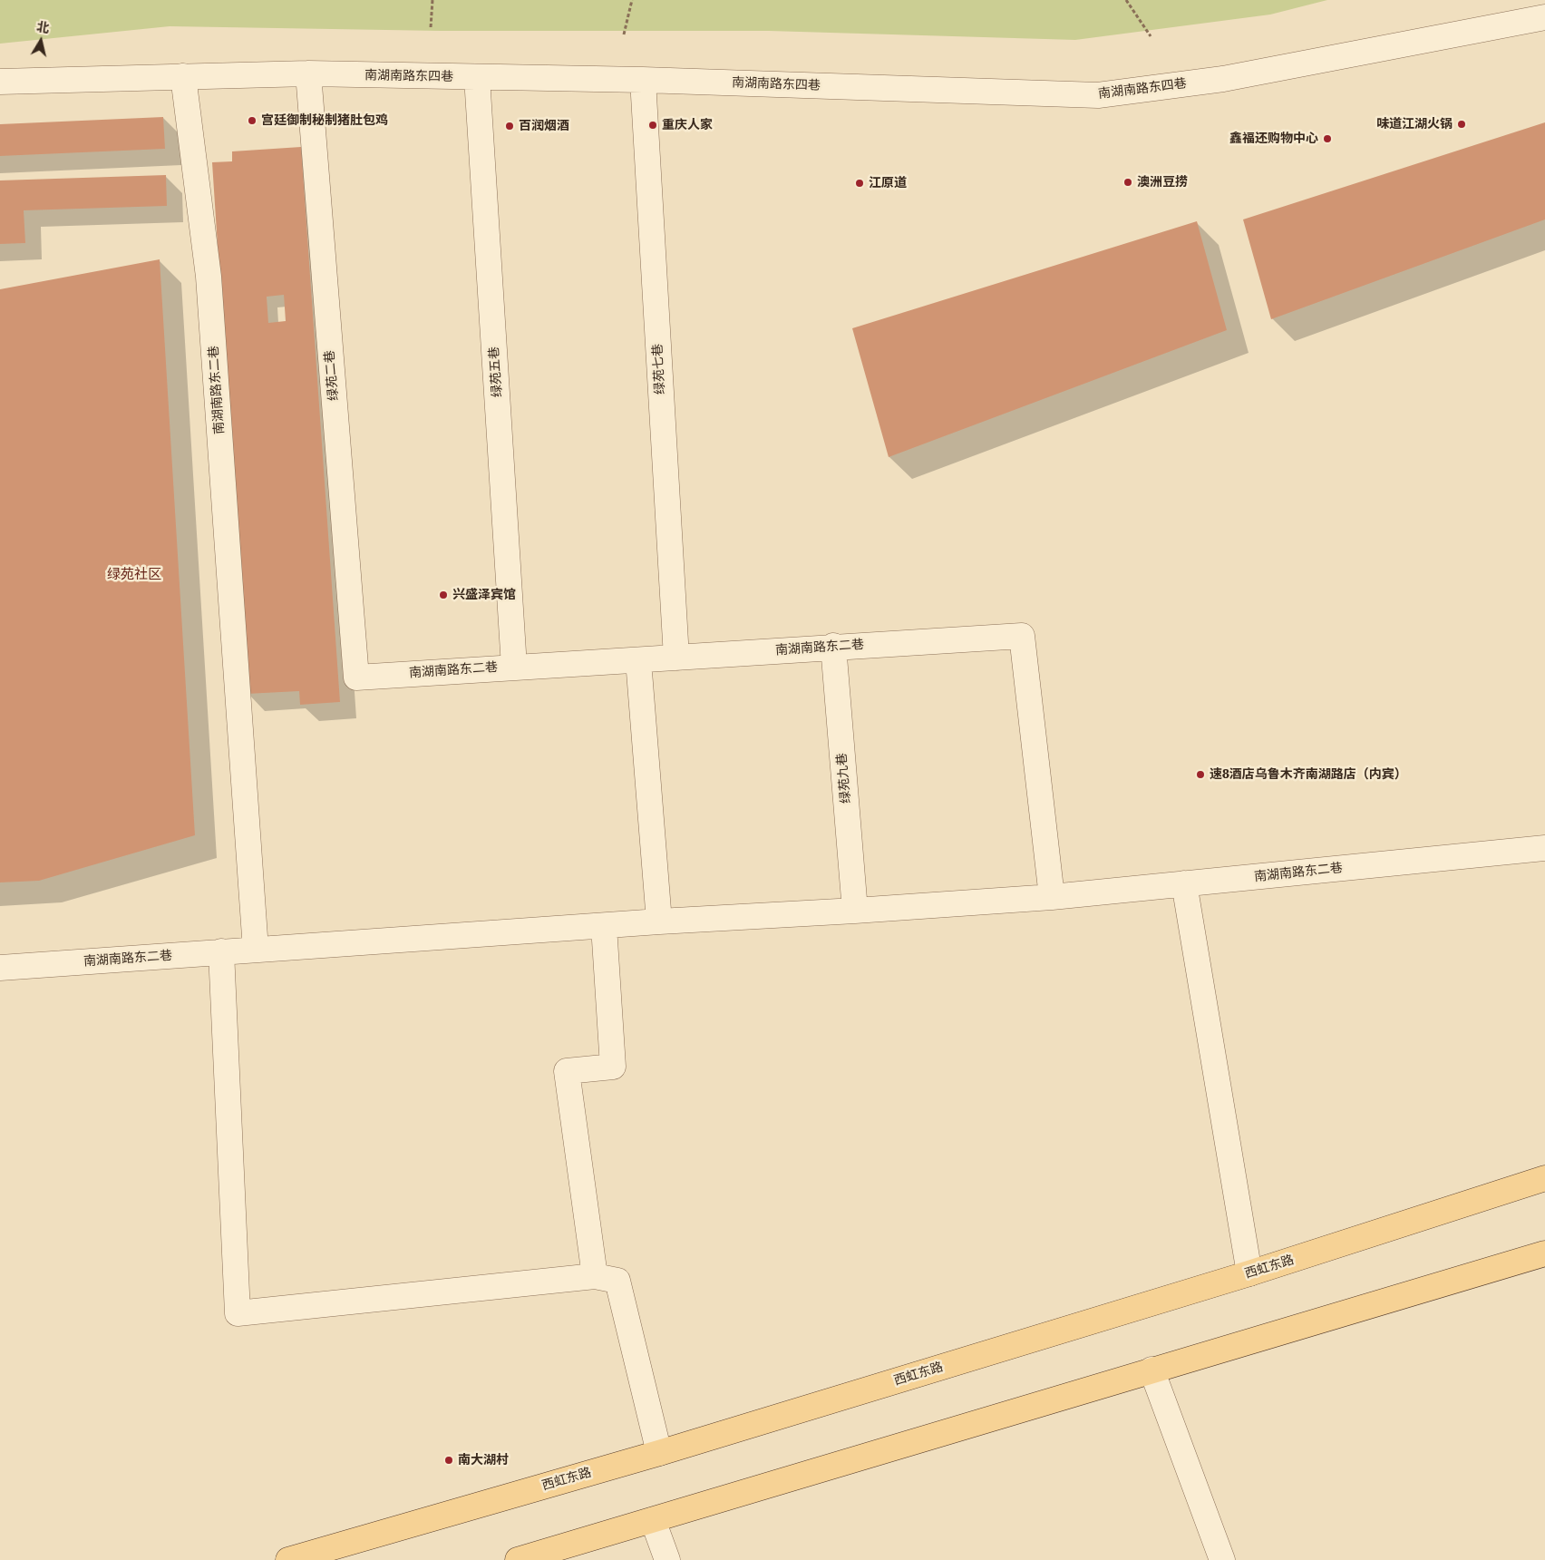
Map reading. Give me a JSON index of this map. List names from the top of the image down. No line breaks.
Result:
{"streets":{"main road":["西虹东路"],"street":["南湖南路东四巷","绿苑七巷","绿苑五巷","绿苑二巷","南湖南路东二巷","绿苑九巷"]},"crossings":[["南湖南路东四巷","绿苑七巷"],["南湖南路东四巷","绿苑五巷"],["南湖南路东四巷","绿苑二巷"],["南湖南路东四巷","南湖南路东二巷"],["绿苑七巷","南湖南路东二巷"],["绿苑五巷","南湖南路东二巷"],["绿苑二巷","南湖南路东二巷"],["南湖南路东二巷","绿苑九巷"]],"districts":["绿苑社区"],"places":["宫廷御制秘制猪肚包鸡","味道江湖火锅","重庆人家","百润烟酒","鑫福还购物中心","澳洲豆捞","江原道","兴盛泽宾馆","速8酒店乌鲁木齐南湖路店（内宾）","南大湖村"],"north":"top"}
